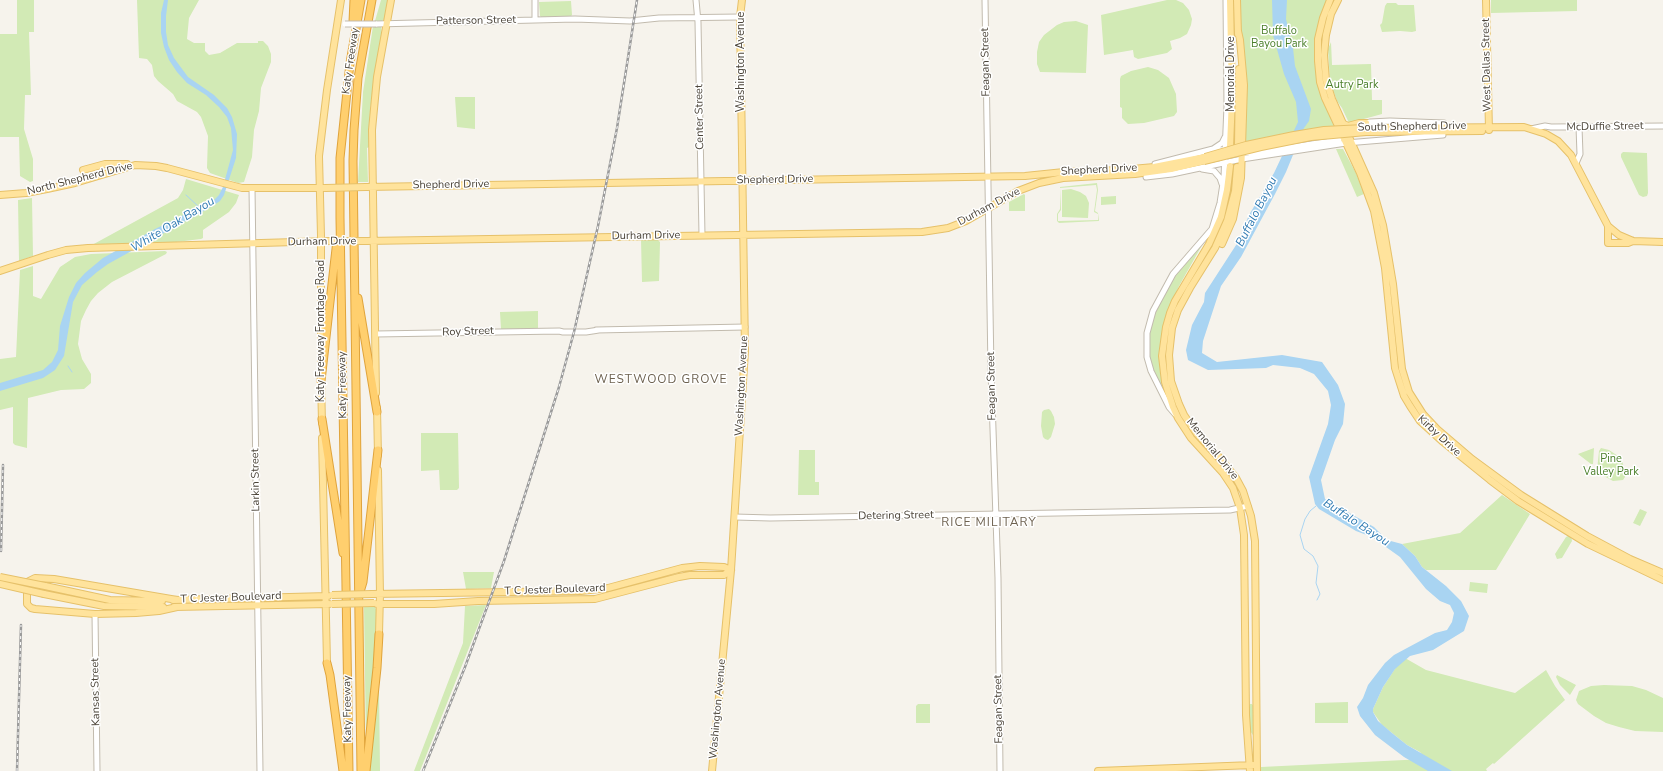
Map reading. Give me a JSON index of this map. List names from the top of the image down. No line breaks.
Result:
{"streets":{"highway":["Katy Freeway"],"main road":["Washington Avenue","West Dallas Street","Memorial Drive","South Shepherd Drive","Shepherd Drive","North Shepherd Drive","Durham Drive","Katy Freeway Frontage Road","Kirby Drive","T C Jester Boulevard"],"street":["Patterson Street","Feagan Street","Center Street","McDuffie Street","Roy Street","Larkin Street","Detering Street","Kansas Street"]},"crossings":[["Patterson Street","Washington Avenue"],["Patterson Street","Center Street"],["Patterson Street","Katy Freeway Frontage Road"],["Washington Avenue","Shepherd Drive"],["Washington Avenue","Durham Drive"],["Washington Avenue","Roy Street"],["Washington Avenue","Detering Street"],["Washington Avenue","T C Jester Boulevard"],["Feagan Street","Shepherd Drive"],["Feagan Street","Durham Drive"],["Feagan Street","Detering Street"],["West Dallas Street","South Shepherd Drive"],["Memorial Drive","Detering Street"],["Center Street","Shepherd Drive"],["Center Street","Durham Drive"],["South Shepherd Drive","McDuffie Street"],["South Shepherd Drive","Shepherd Drive"],["Shepherd Drive","North Shepherd Drive"],["Shepherd Drive","Durham Drive"],["Shepherd Drive","Katy Freeway Frontage Road"],["Shepherd Drive","Larkin Street"],["North Shepherd Drive","Larkin Street"],["Durham Drive","Katy Freeway Frontage Road"],["Durham Drive","Larkin Street"],["Katy Freeway Frontage Road","T C Jester Boulevard"],["Larkin Street","T C Jester Boulevard"]],"districts":["WESTWOOD GROVE","RICE MILITARY"],"water":["Buffalo Bayou","White Oak Bayou"],"parks":["Buffalo Bayou Park","Autry Park","Pine Valley Park"]}
